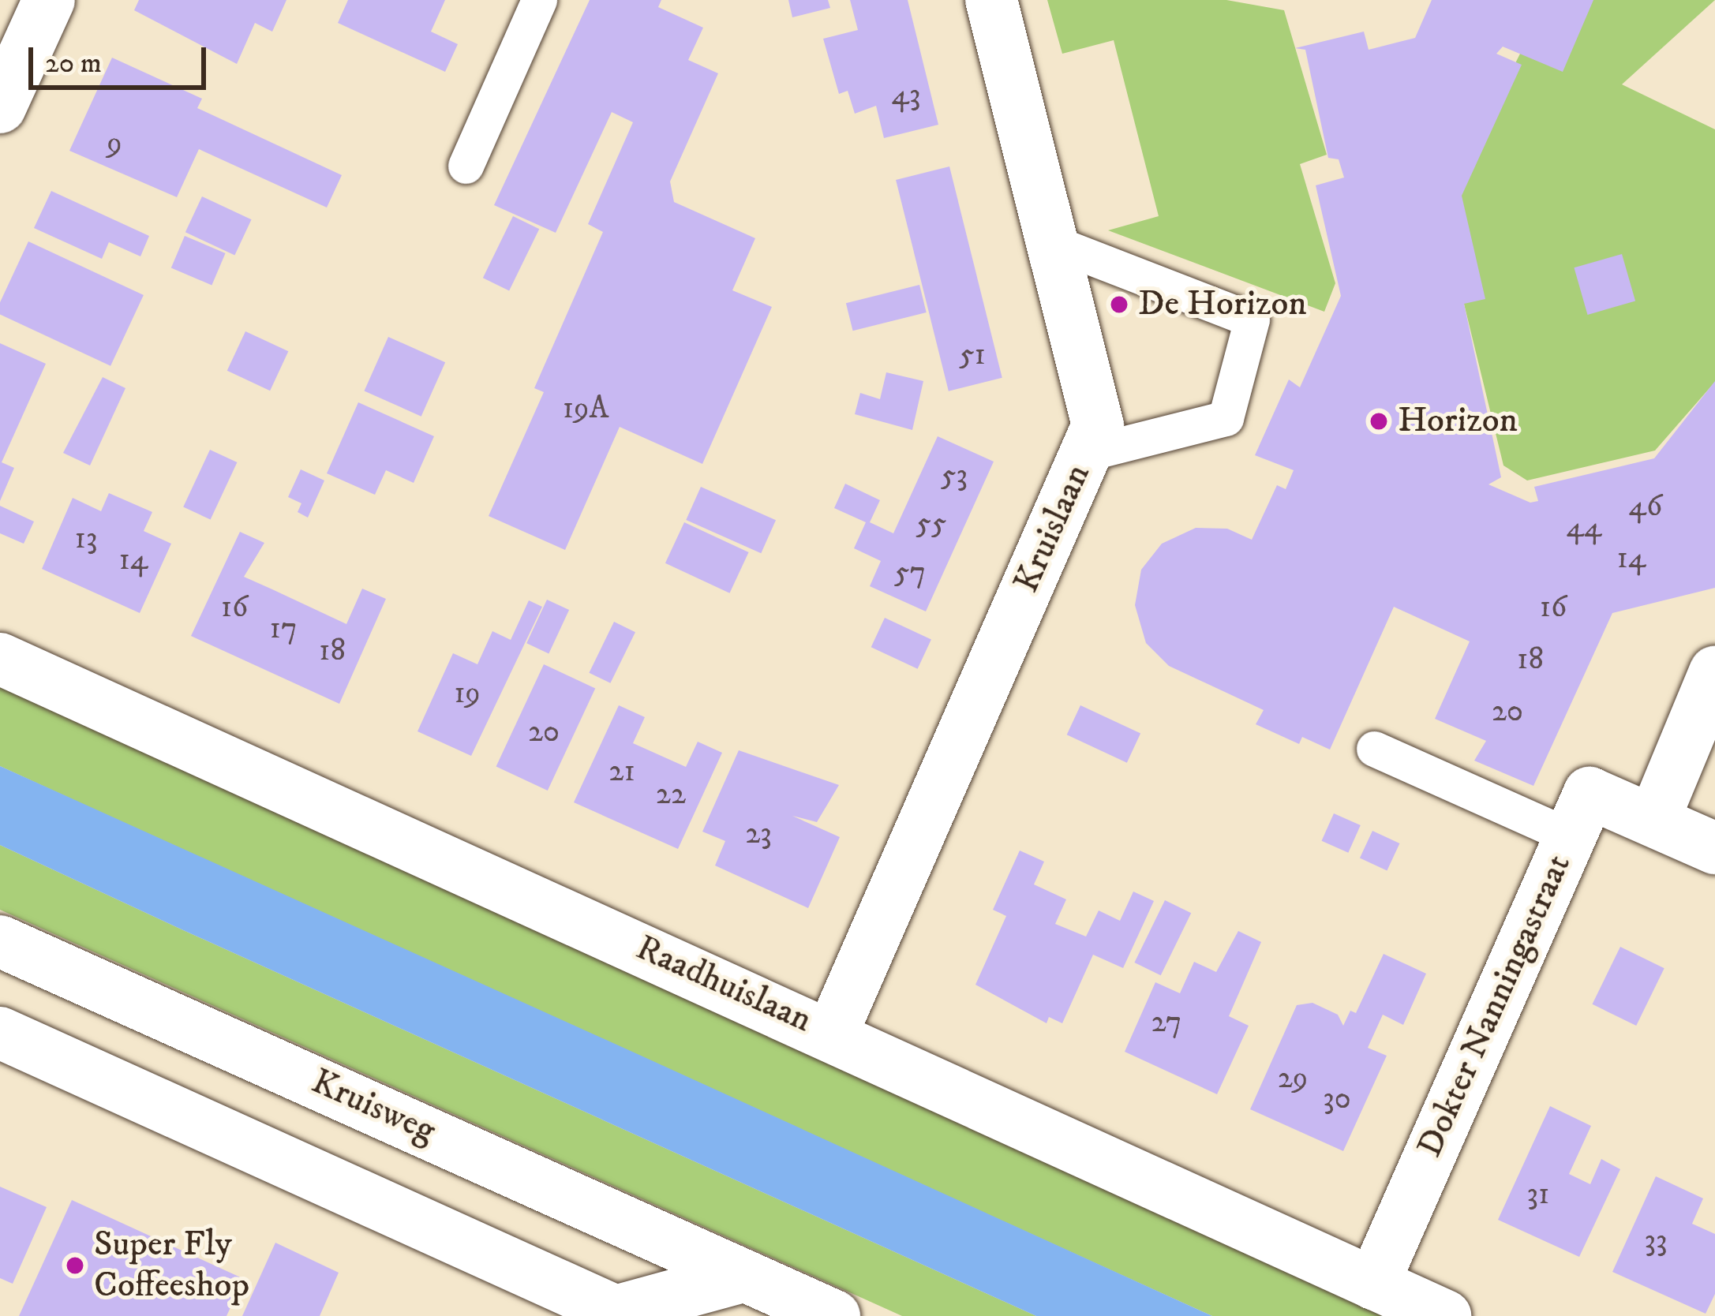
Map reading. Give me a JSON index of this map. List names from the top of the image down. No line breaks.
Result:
{"streets":{"street":["Kruislaan","Raadhuislaan","Dokter Nanningastraat","Kruisweg"]},"crossings":[["Kruislaan","Raadhuislaan"],["Raadhuislaan","Dokter Nanningastraat"]],"places":["De Horizon","Horizon","Super Fly Coffeeshop"],"house_numbers":["43","9","51","19A","53","46","55","44","13","14","14","57","16","16","17","18","18","19","20","20","21","22","23","27","29","30","31","33"],"scale_bar":"20 m"}
